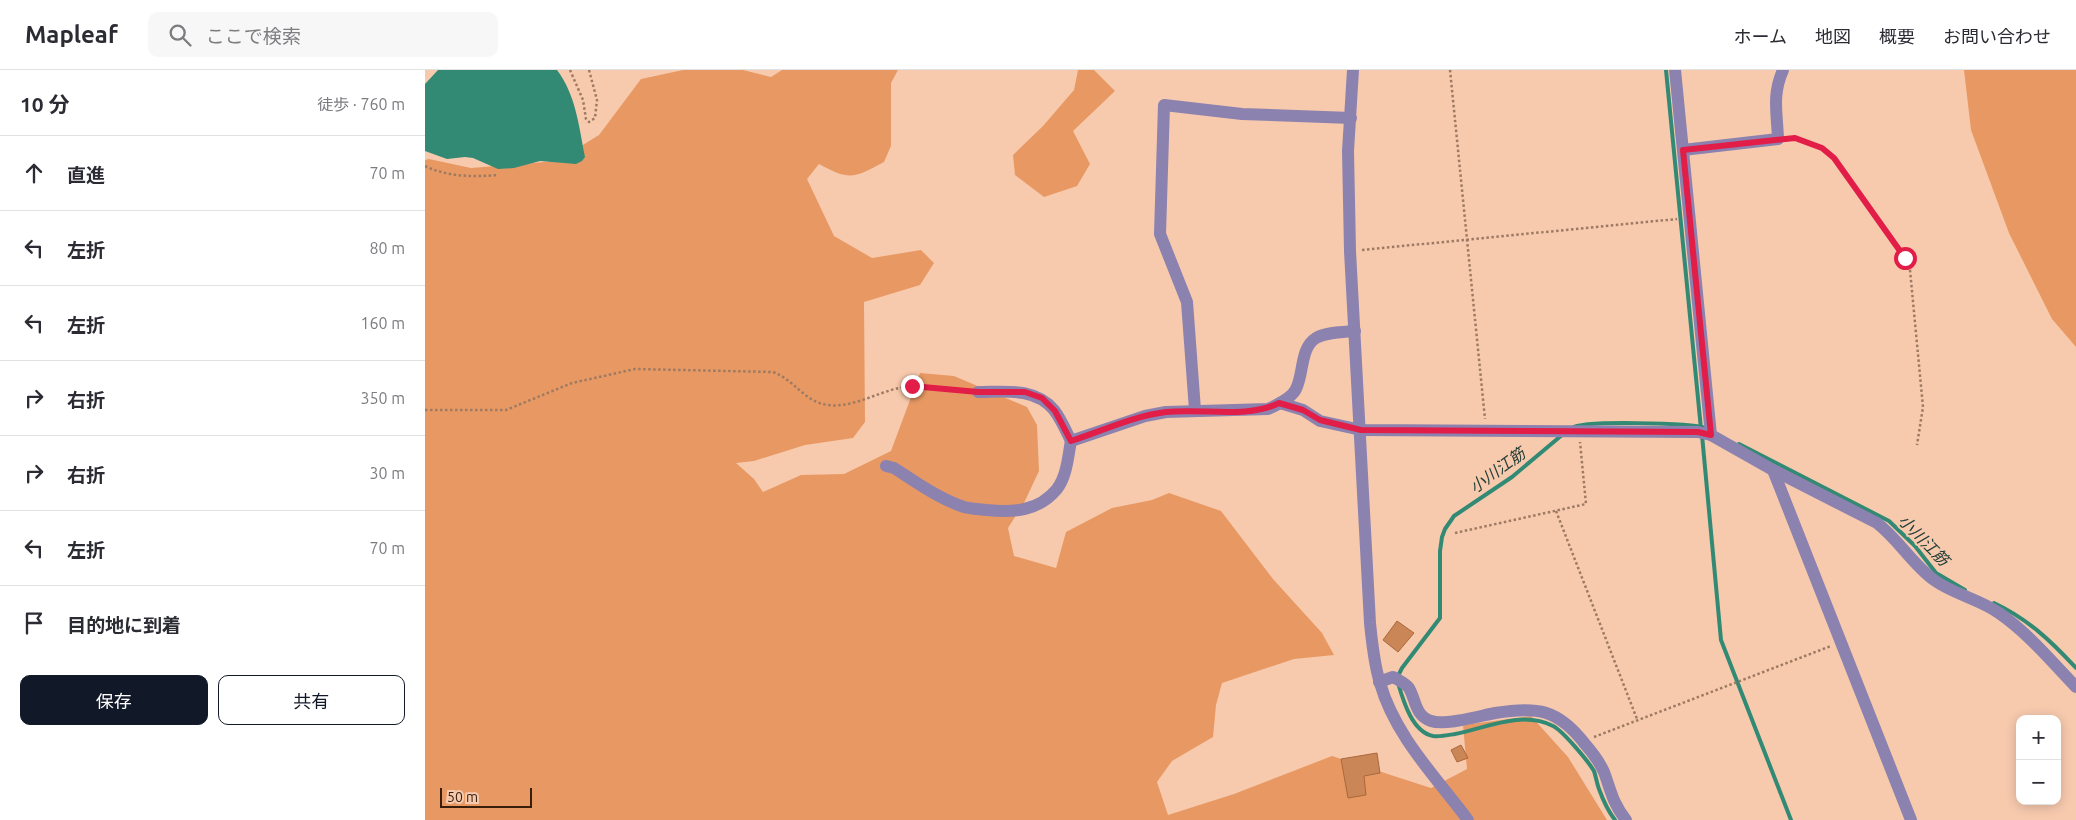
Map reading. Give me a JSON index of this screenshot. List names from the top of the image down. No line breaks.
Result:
{"water":["小川江筋"],"scale_bar":"50 m","page":{"header":"Mapleaf","search":"ここで検索","nav":["ホーム","地図","概要","お問い合わせ"],"heading":["10 分","徒歩 · 760 m"],"list":[["直進","70 m"],["左折","80 m"],["左折","160 m"],["右折","350 m"],["右折","30 m"],["左折","70 m"],"目的地に到着"],"buttons":["保存","共有"],"map_buttons":["+","−"],"scale":"50 m"}}
